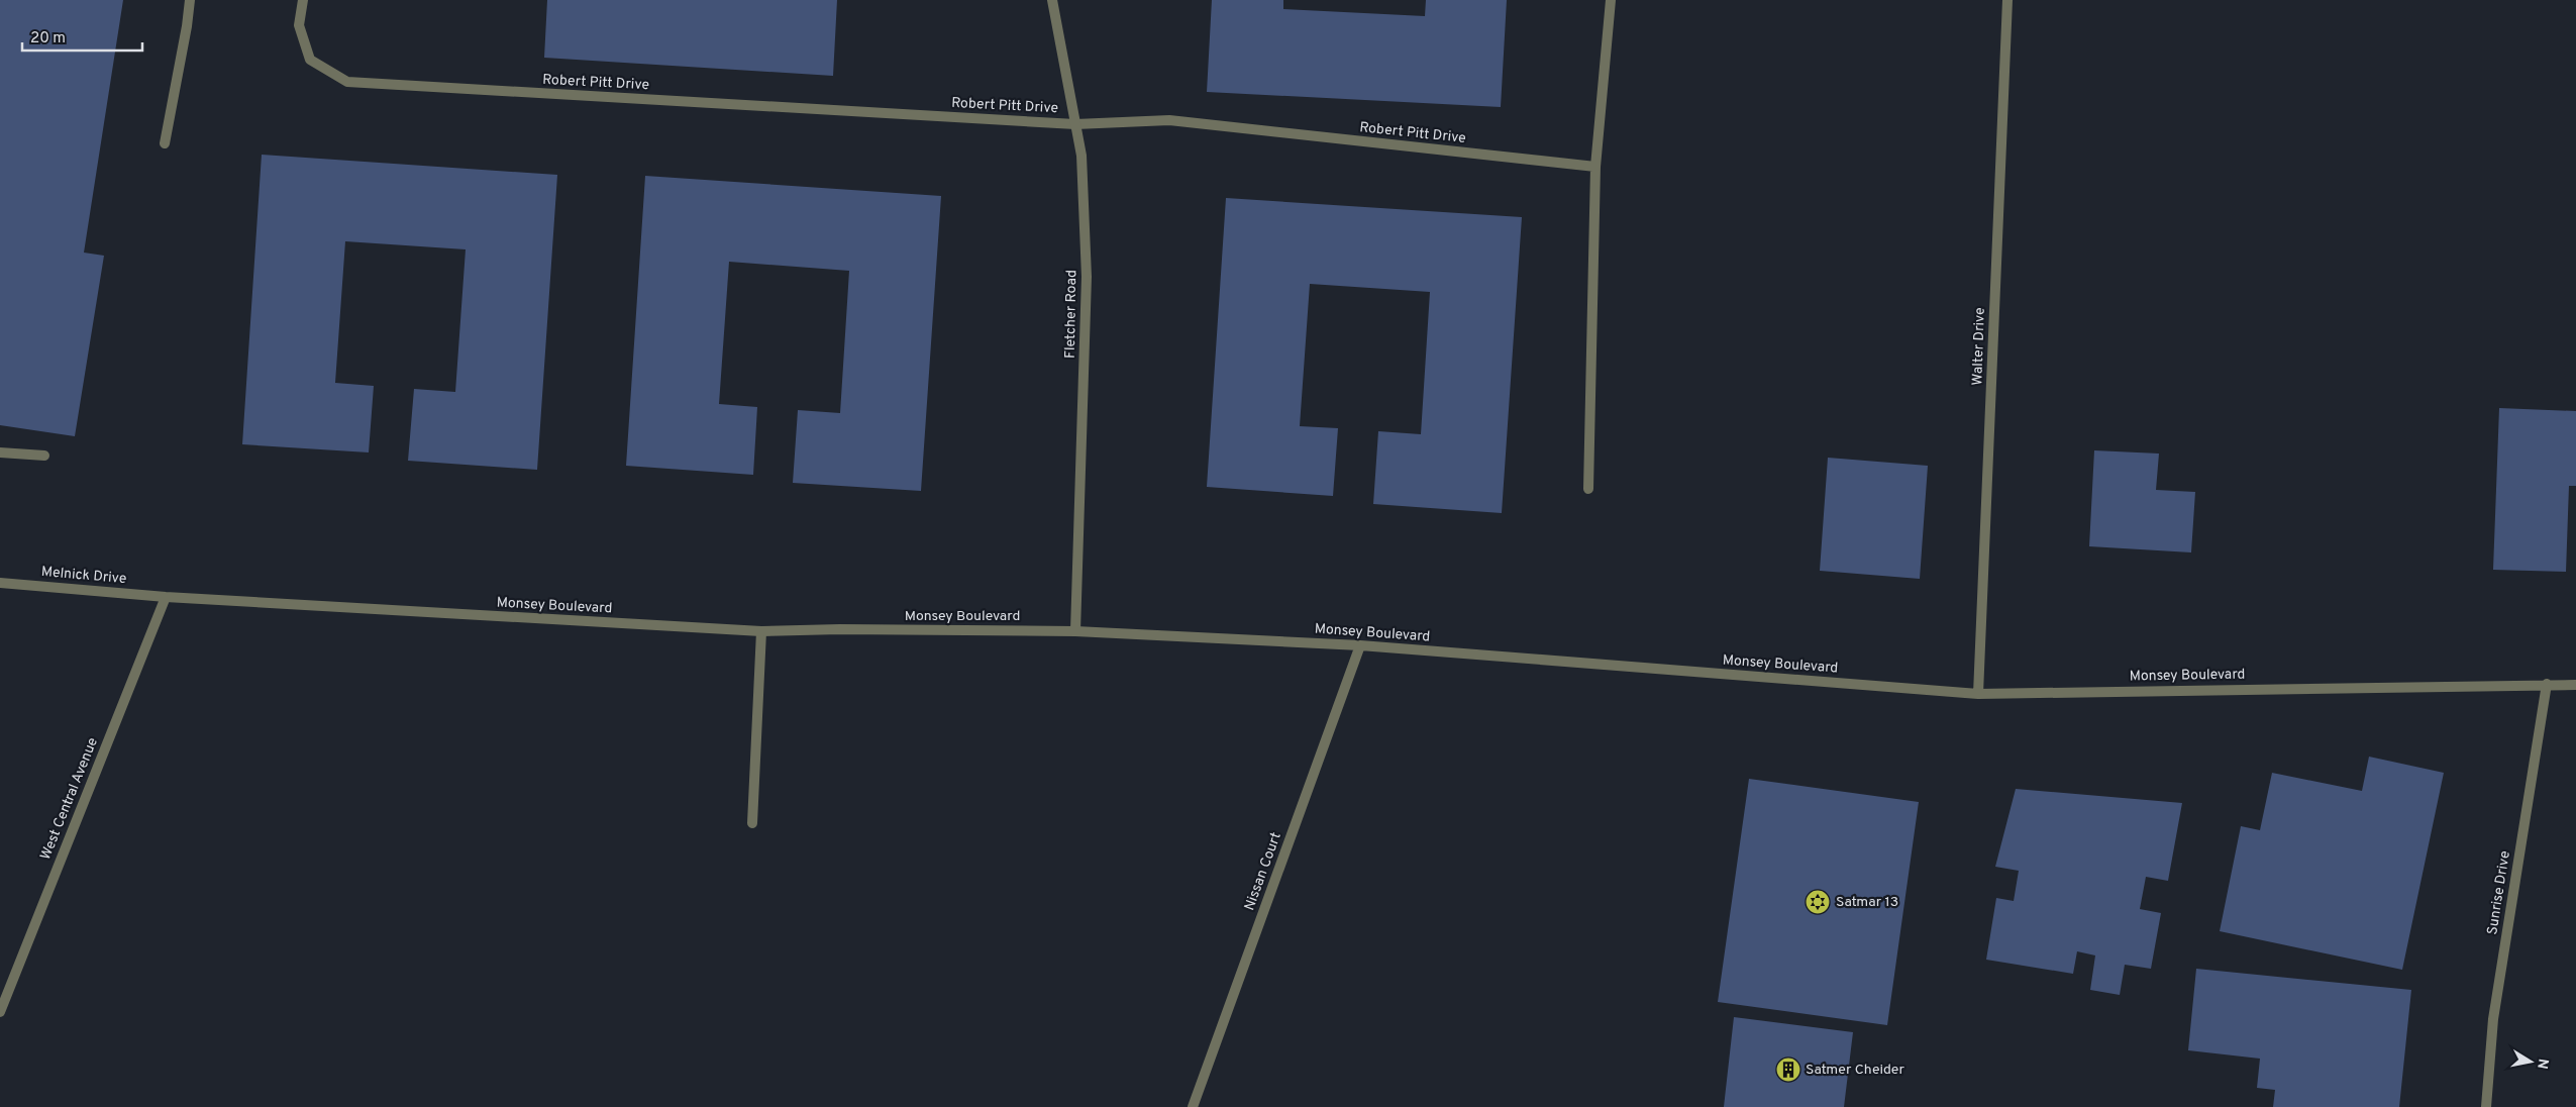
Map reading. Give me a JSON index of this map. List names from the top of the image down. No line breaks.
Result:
{"streets":{"street":["Robert Pitt Drive","Fletcher Road","Walter Drive","Melnick Drive","Monsey Boulevard","West Central Avenue","Nissan Court","Sunrise Drive"]},"crossings":[["Robert Pitt Drive","Fletcher Road"],["Fletcher Road","Monsey Boulevard"],["Walter Drive","Monsey Boulevard"],["Melnick Drive","Monsey Boulevard"],["Melnick Drive","West Central Avenue"],["Monsey Boulevard","West Central Avenue"],["Monsey Boulevard","Nissan Court"],["Monsey Boulevard","Sunrise Drive"]],"places":{"synagogue":["Satmar 13"],"building":["Satmer Cheider"]},"scale_bar":"20 m","north":"right"}
